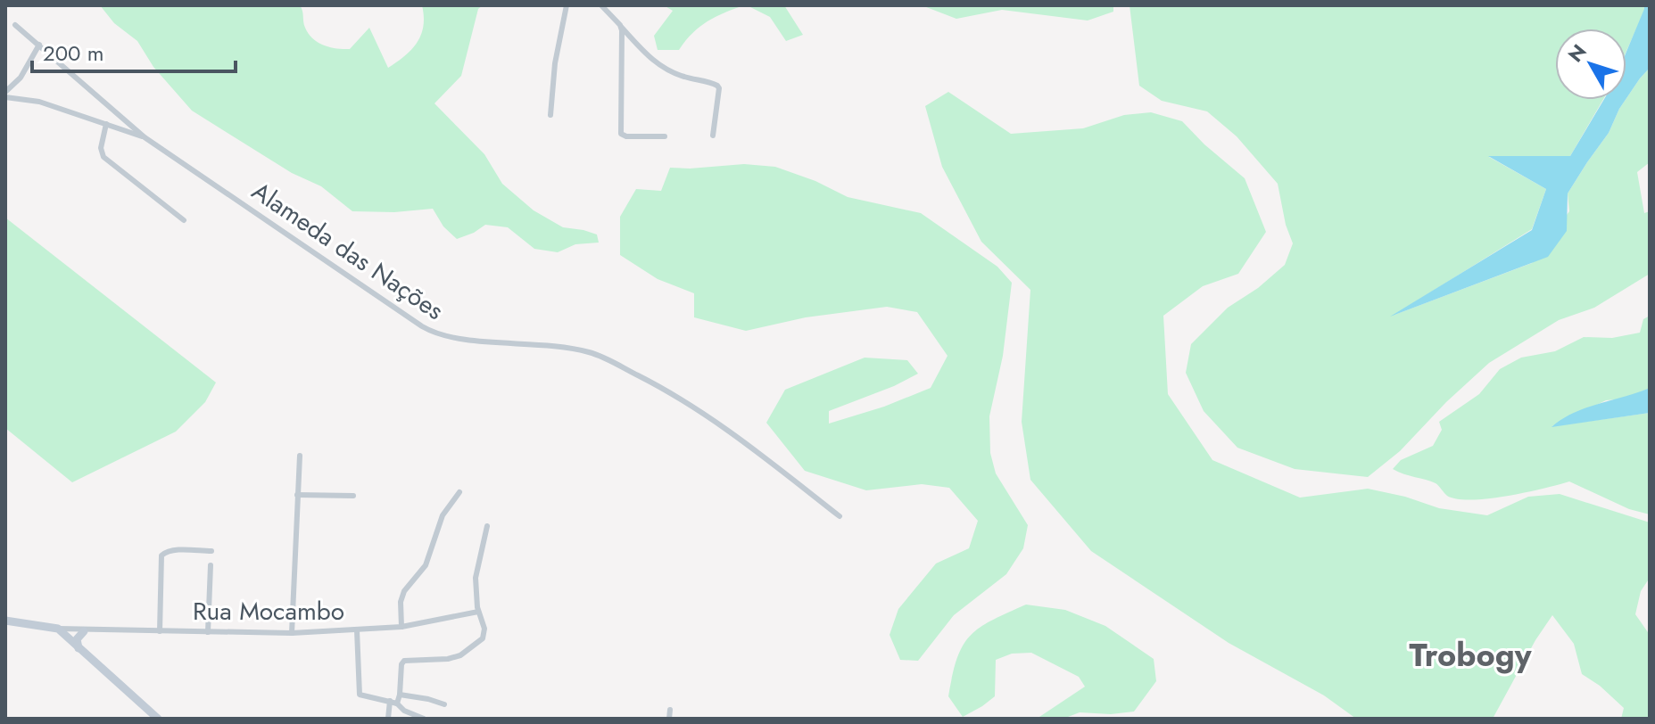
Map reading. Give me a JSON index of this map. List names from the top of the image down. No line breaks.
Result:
{"streets":{"main road":["Rua Mocambo"],"street":["Alameda das Nações"]},"districts":["Trobogy"],"scale_bar":"200 m","north":"top left"}
